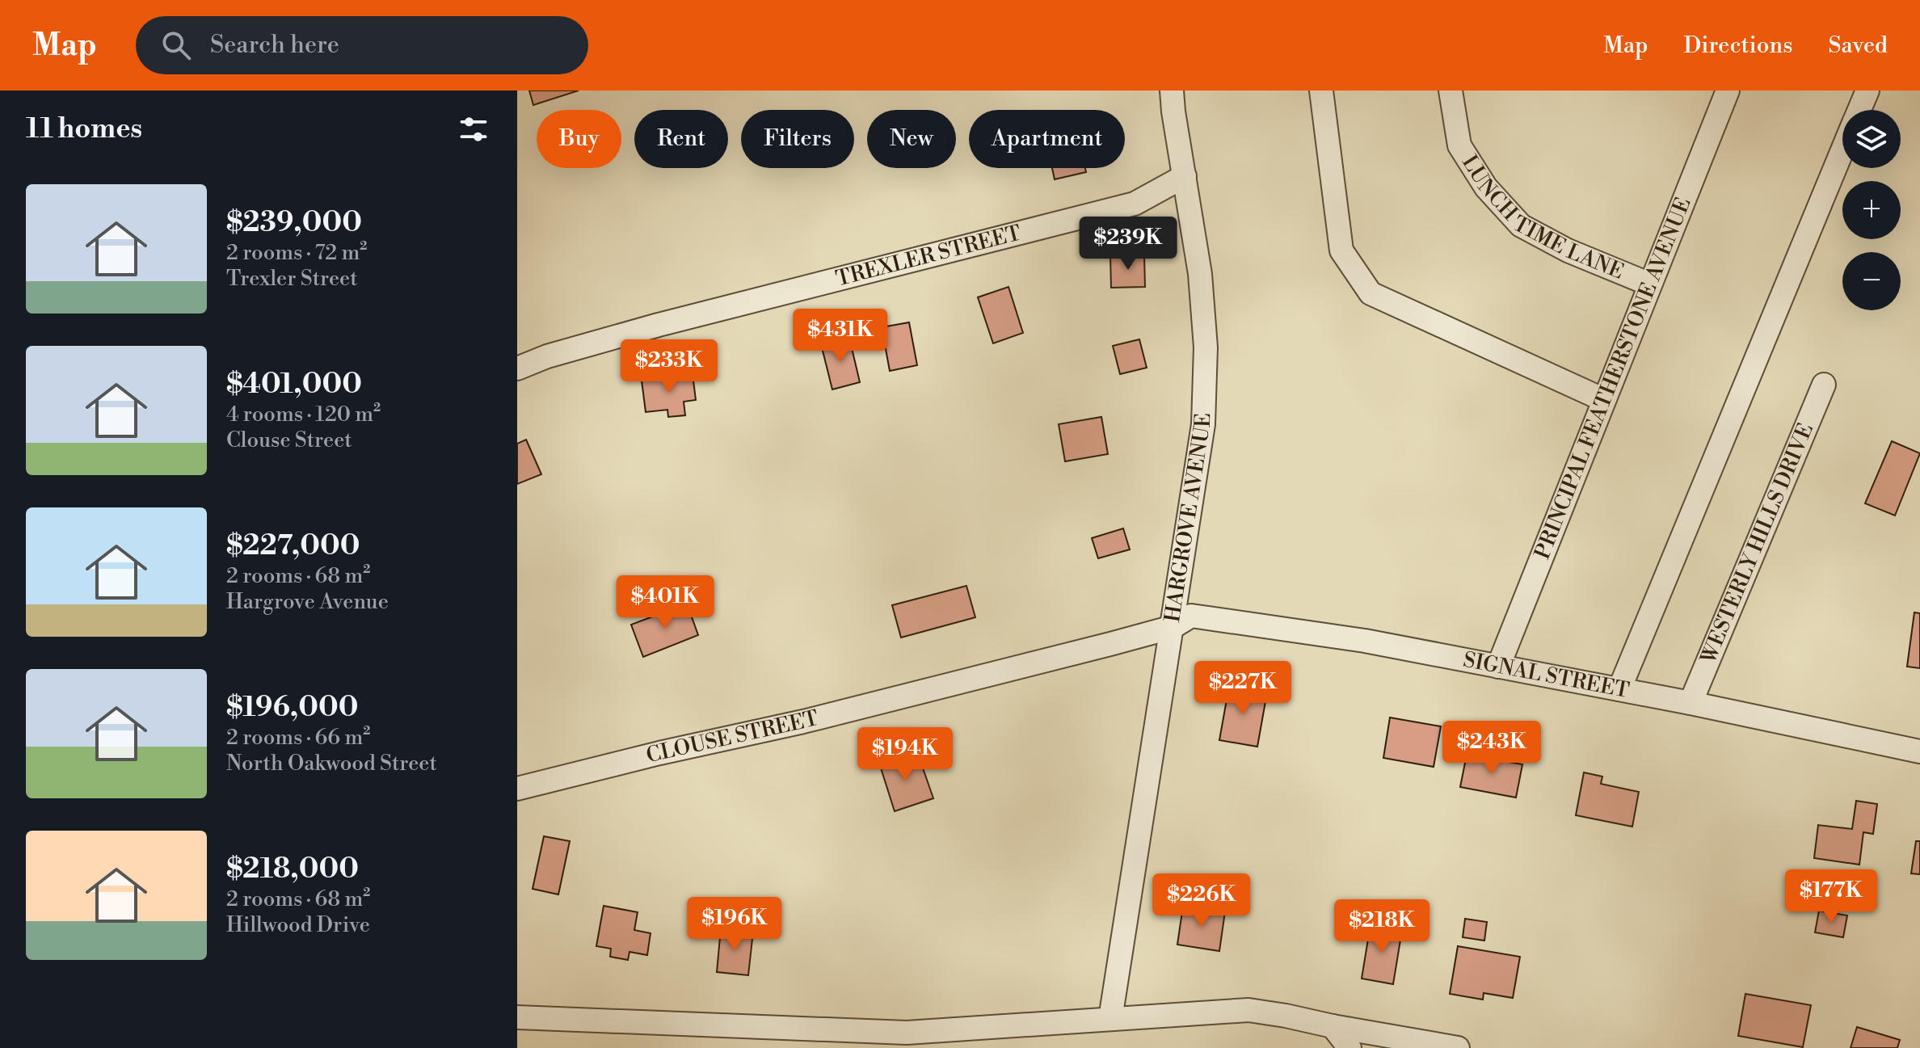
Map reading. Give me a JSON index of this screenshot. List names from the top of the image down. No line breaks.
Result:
{"streets":{"street":["LUNCH TIME LANE","TREXLER STREET","PRINCIPAL FEATHERSTONE AVENUE","HARGROVE AVENUE","WESTERLY HILLS DRIVE","SIGNAL STREET","CLOUSE STREET"]},"crossings":[["LUNCH TIME LANE","PRINCIPAL FEATHERSTONE AVENUE"],["TREXLER STREET","HARGROVE AVENUE"],["PRINCIPAL FEATHERSTONE AVENUE","SIGNAL STREET"],["HARGROVE AVENUE","SIGNAL STREET"],["HARGROVE AVENUE","CLOUSE STREET"],["WESTERLY HILLS DRIVE","SIGNAL STREET"],["SIGNAL STREET","CLOUSE STREET"]],"page":{"header":"Map","search":"Search here","nav":["Map","Directions","Saved"],"heading":"11 homes","map_buttons":["+","−"],"chip":["Buy","Rent","Filters","New","Apartment"],"list":[{"name":"$239,000","note":"2 rooms · 72 m² · Trexler Street"},{"name":"$401,000","note":"4 rooms · 120 m² · Clouse Street"},{"name":"$227,000","note":"2 rooms · 68 m² · Hargrove Avenue"},{"name":"$196,000","note":"2 rooms · 66 m² · North Oakwood Street"},{"name":"$218,000","note":"2 rooms · 68 m² · Hillwood Drive"}],"price":["$239K","$431K","$233K","$401K","$227K","$243K","$194K","$177K","$226K","$196K","$218K"]}}
